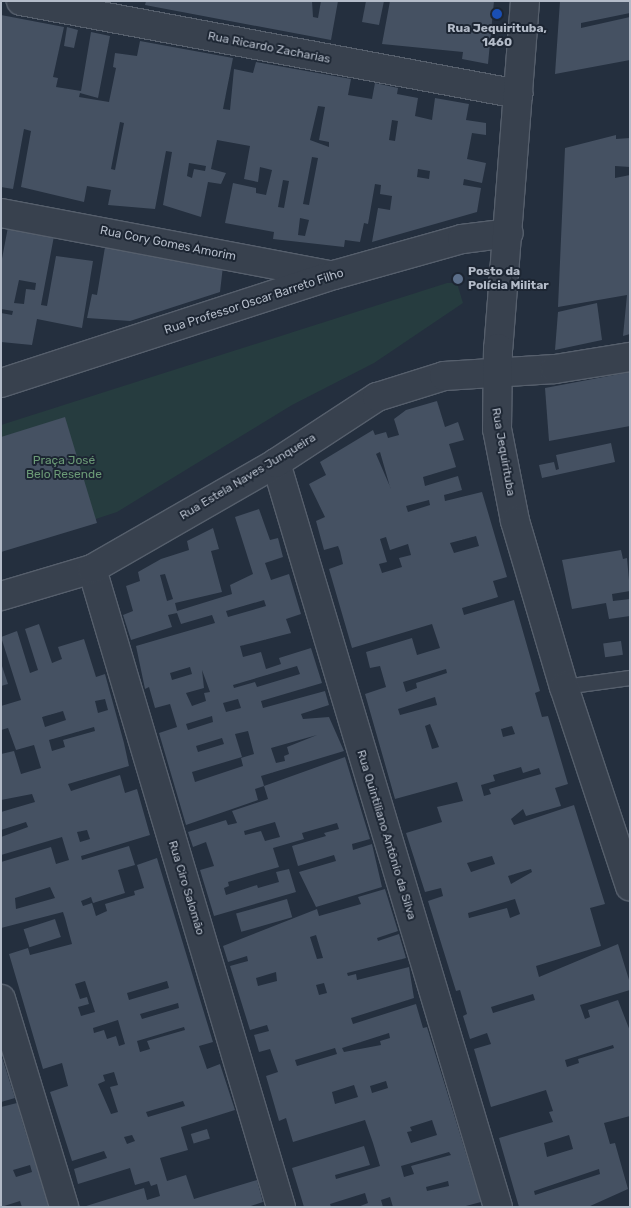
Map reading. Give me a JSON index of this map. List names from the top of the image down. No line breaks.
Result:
{"streets":{"street":["Rua Ricardo Zacharias","Rua Cory Gomes Amorim","Rua Professor Oscar Barreto Filho","Rua Jequirituba","Rua Estela Naves Junqueira","Rua Quintiliano Antônio da Silva","Rua Ciro Salomão"]},"crossings":[["Rua Ricardo Zacharias","Rua Jequirituba"],["Rua Cory Gomes Amorim","Rua Professor Oscar Barreto Filho"],["Rua Professor Oscar Barreto Filho","Rua Jequirituba"],["Rua Jequirituba","Rua Estela Naves Junqueira"],["Rua Estela Naves Junqueira","Rua Quintiliano Antônio da Silva"],["Rua Estela Naves Junqueira","Rua Ciro Salomão"]],"parks":["Praça José Belo Resende"],"places":["Rua Jequirituba, 1460","Posto da Polícia Militar"]}
